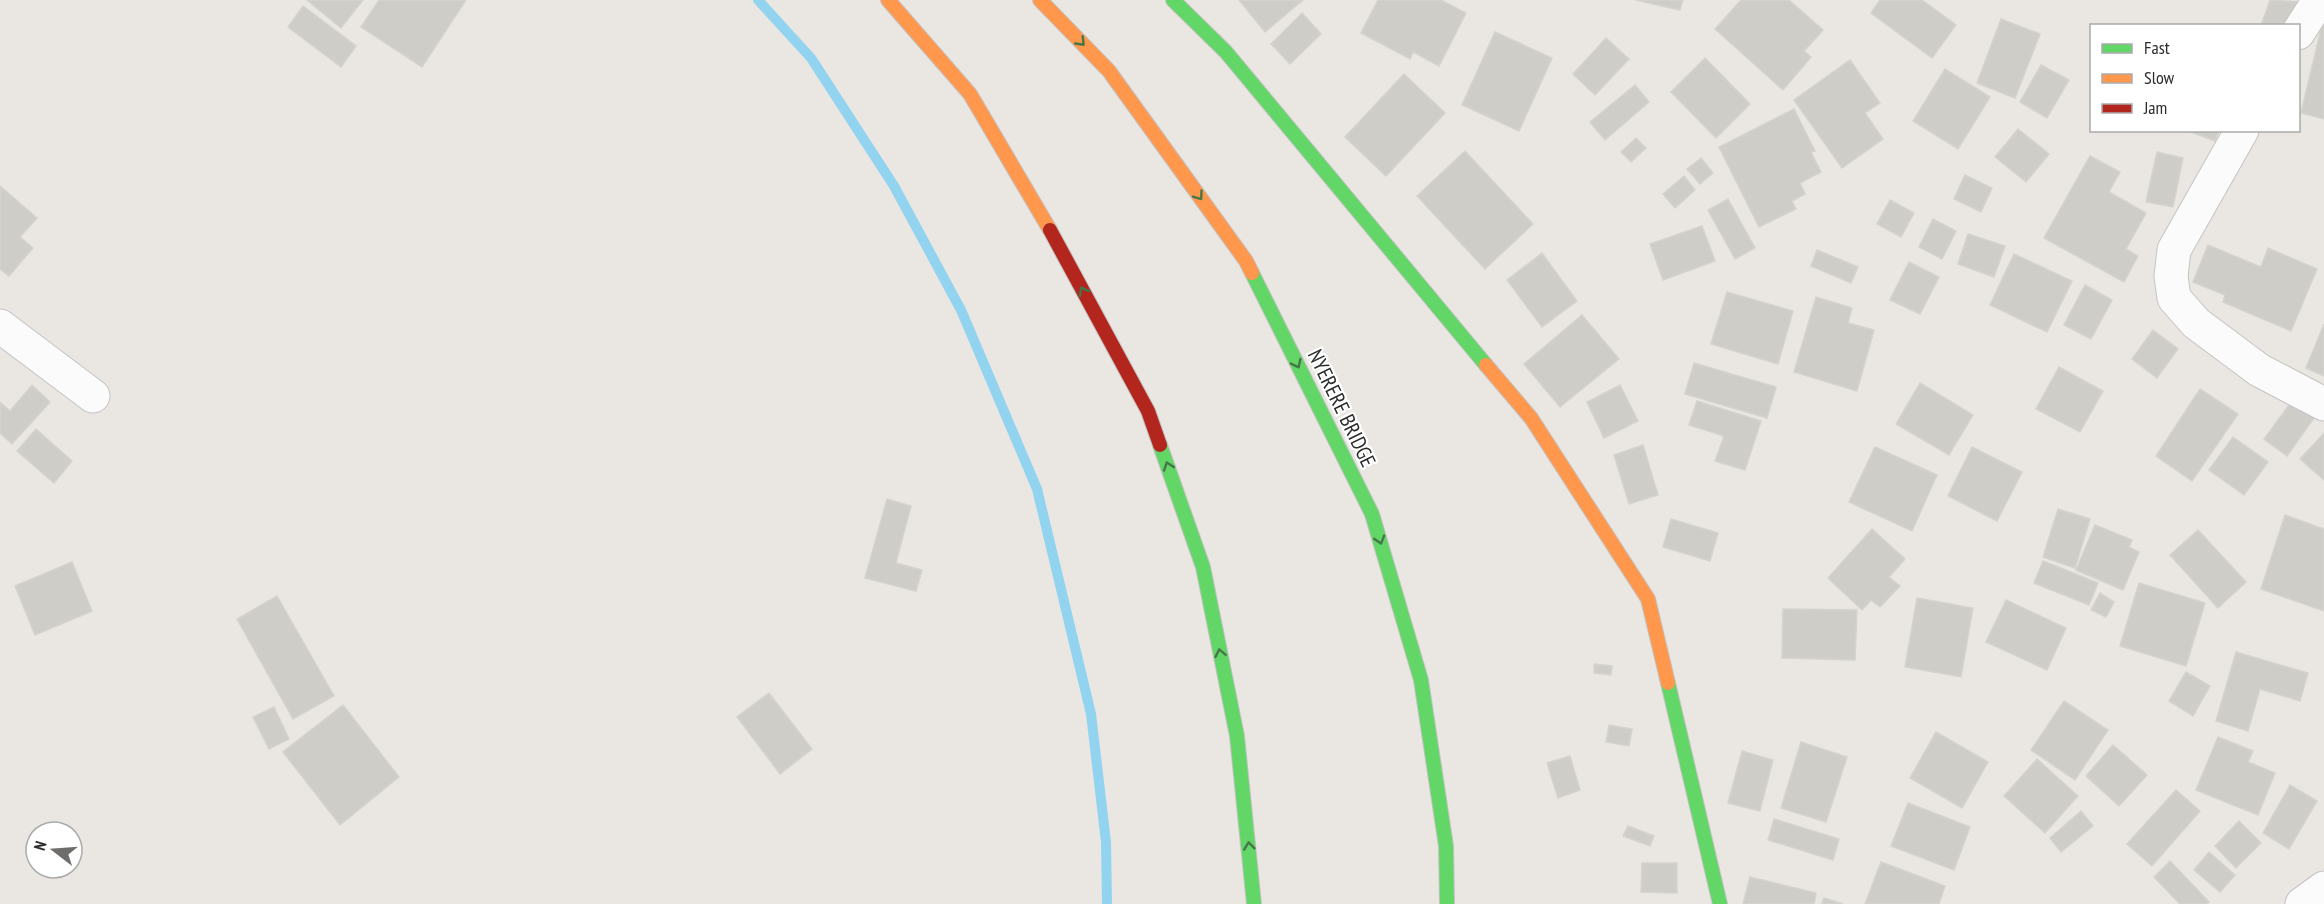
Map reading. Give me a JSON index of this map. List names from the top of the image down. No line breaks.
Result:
{"streets":{"main road":["NYERERE BRIDGE"]},"legend":["Fast","Slow","Jam"],"north":"left"}
